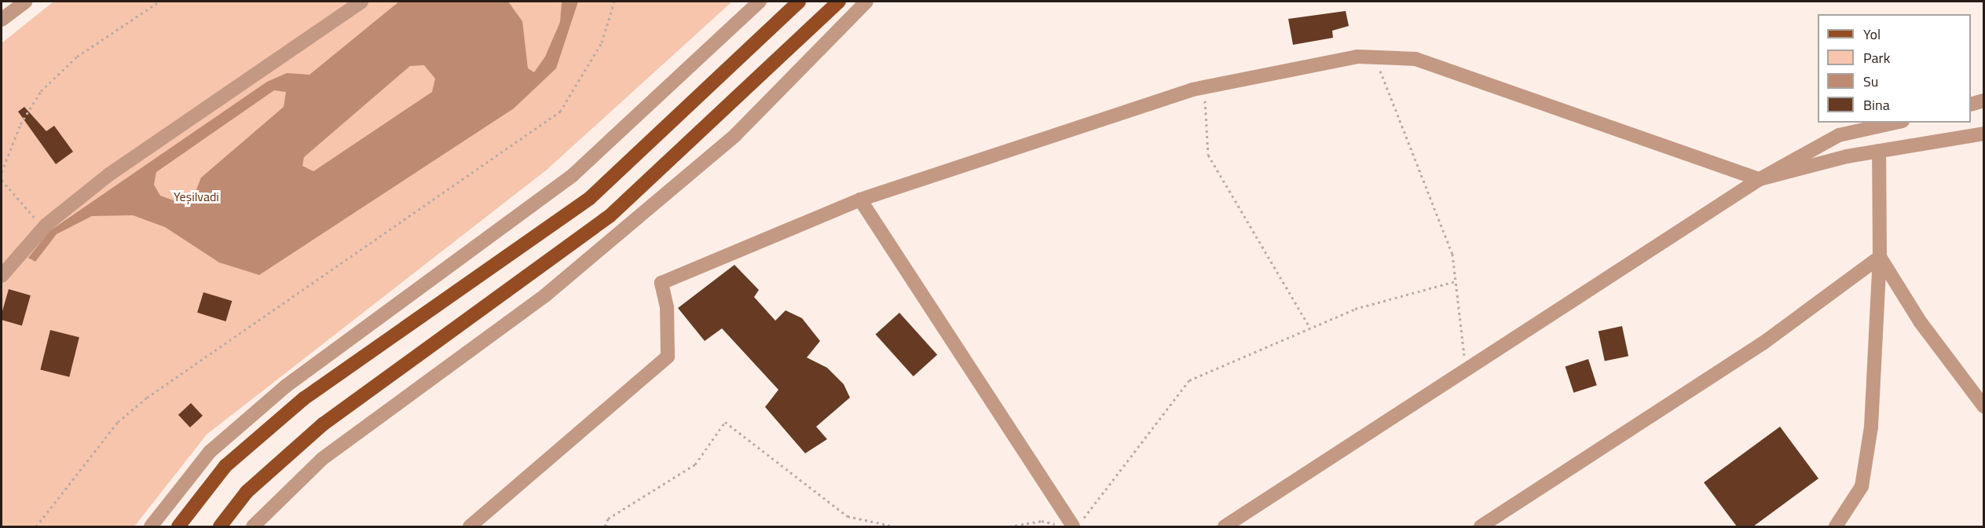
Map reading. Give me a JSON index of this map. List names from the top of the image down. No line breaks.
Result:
{"parks":["Yeşilvadi"],"legend":["Yol","Park","Su","Bina"]}
